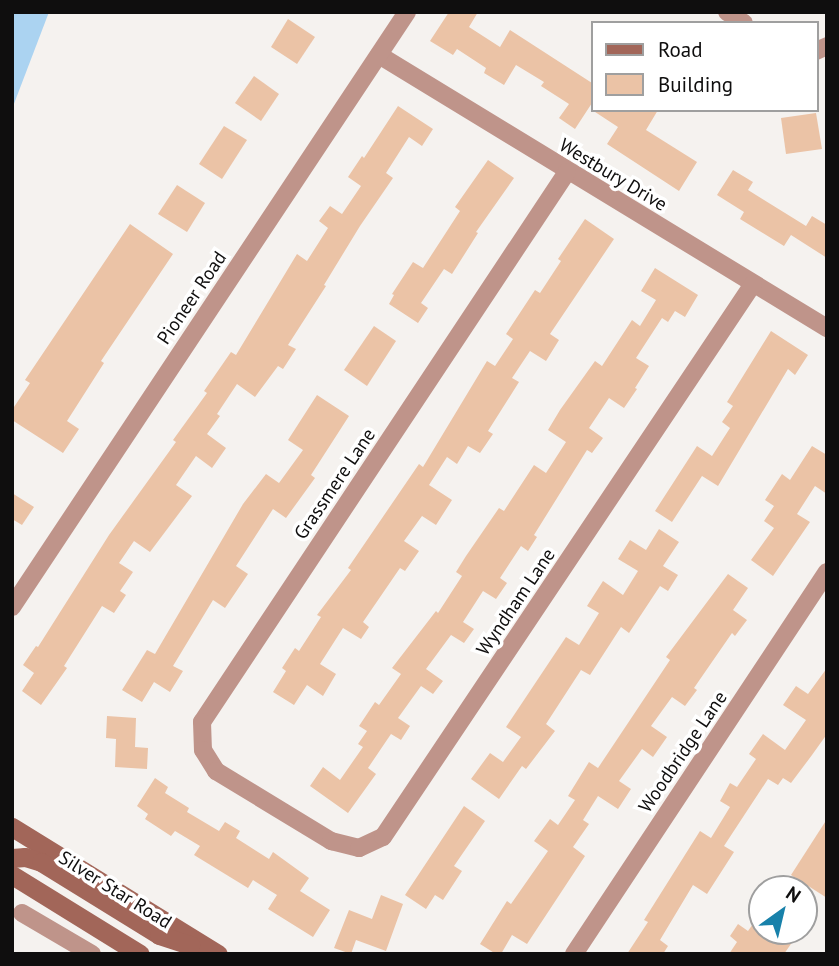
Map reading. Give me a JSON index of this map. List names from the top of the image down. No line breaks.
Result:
{"streets":{"main road":["Silver Star Road"],"street":["Westbury Drive","Pioneer Road","Grassmere Lane","Wyndham Lane","Woodbridge Lane"]},"crossings":[["Westbury Drive","Pioneer Road"],["Westbury Drive","Grassmere Lane"],["Westbury Drive","Wyndham Lane"],["Grassmere Lane","Wyndham Lane"]],"legend":["Road","Building"],"north":"top right"}
